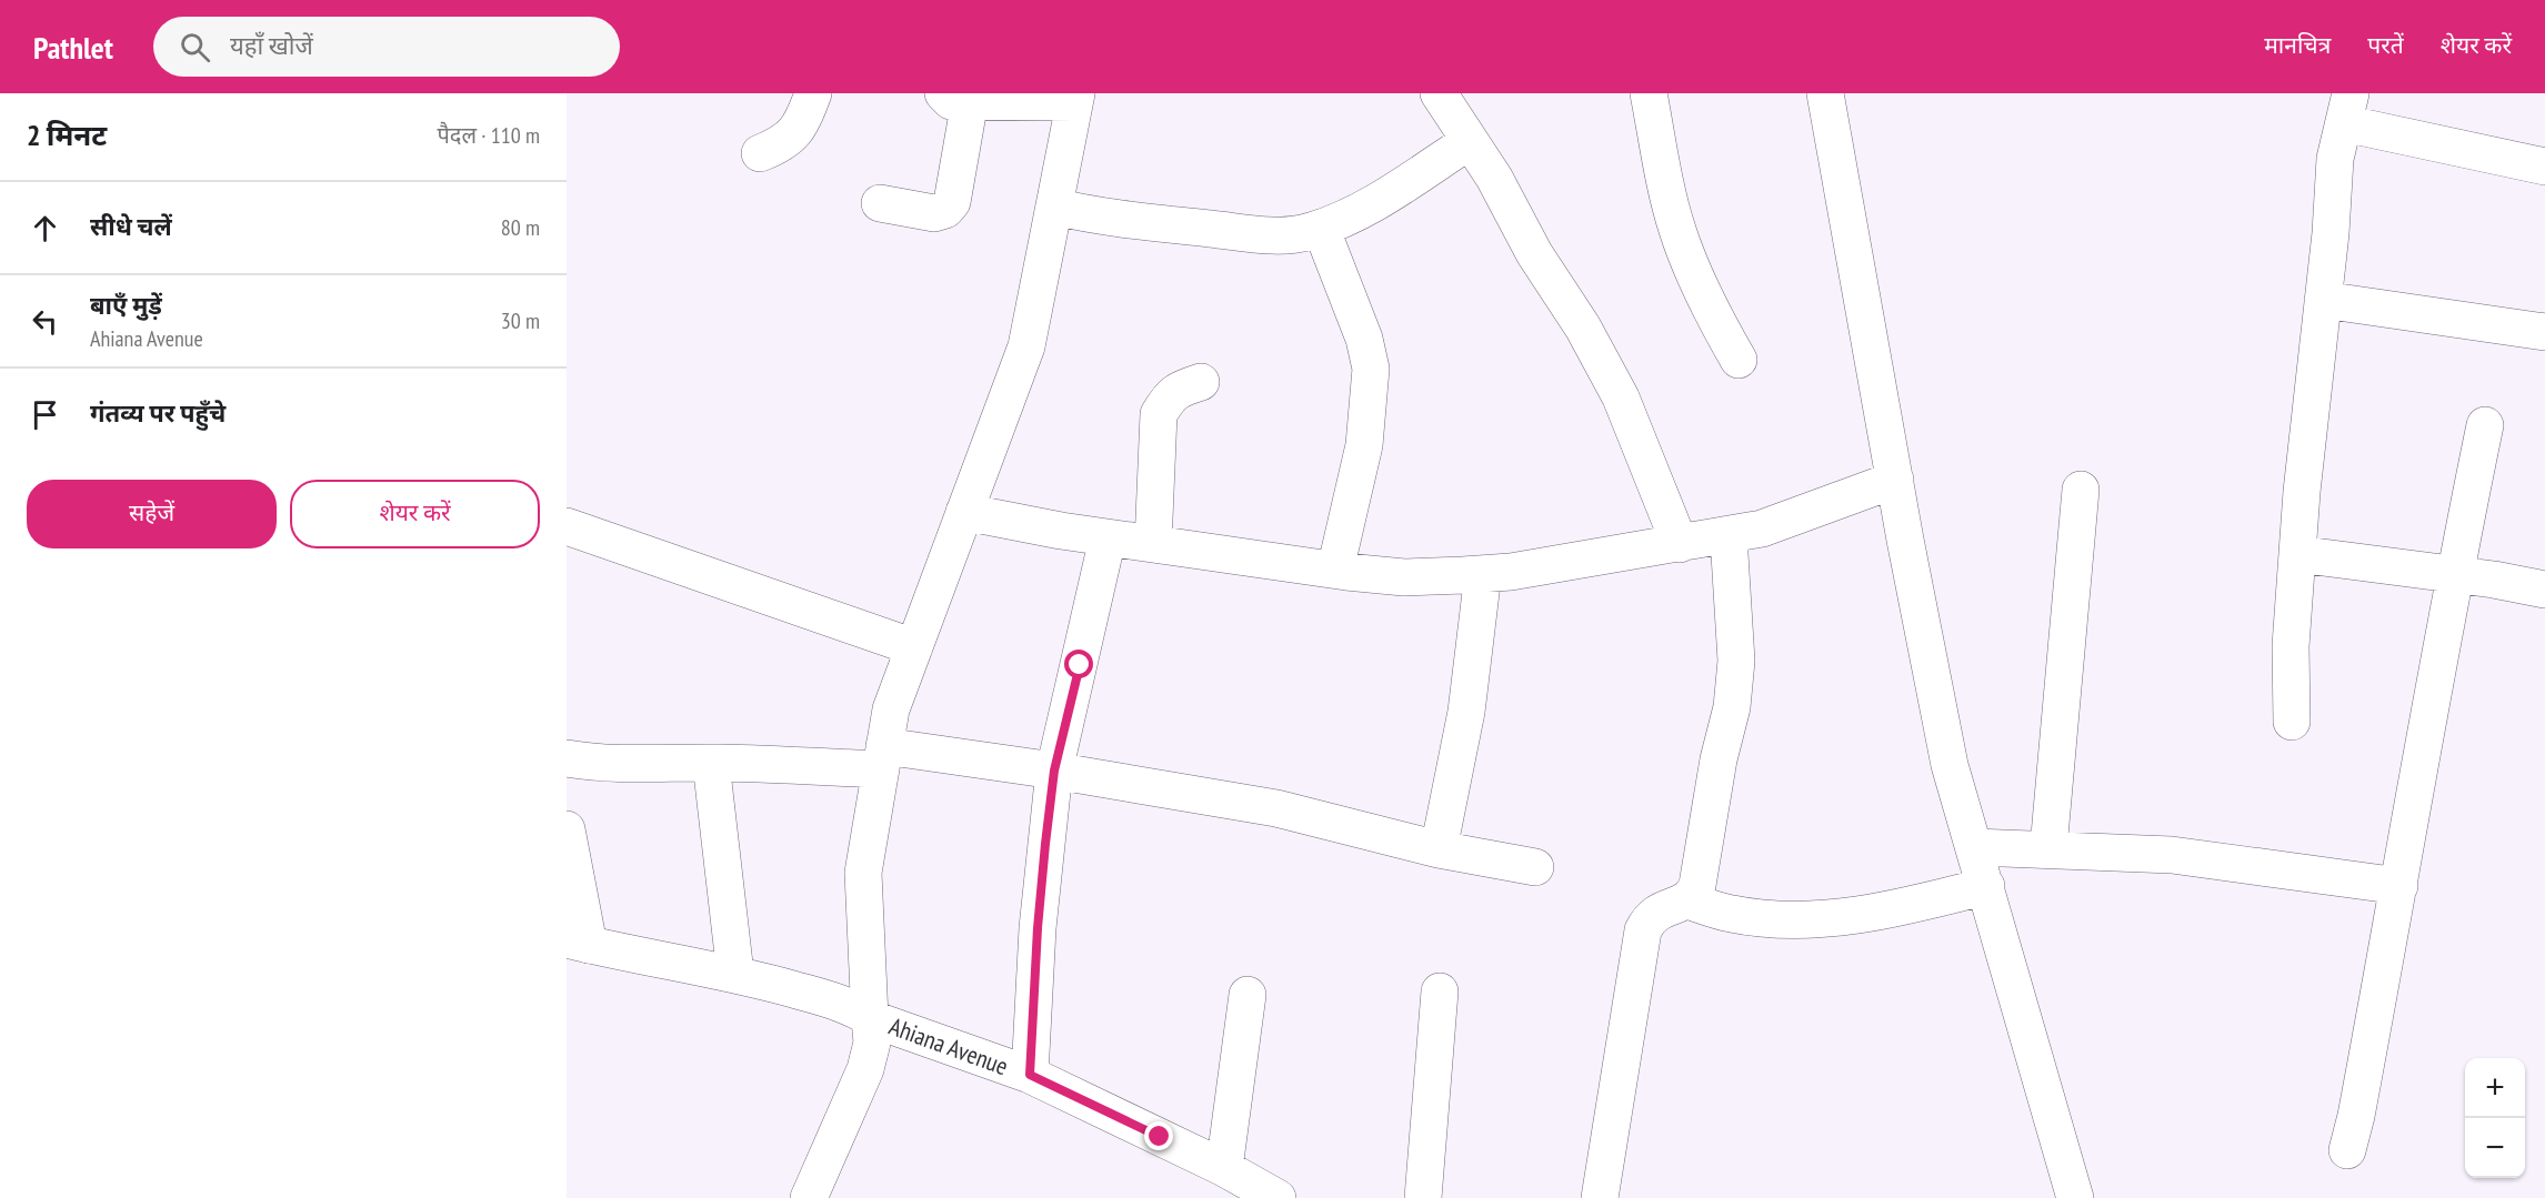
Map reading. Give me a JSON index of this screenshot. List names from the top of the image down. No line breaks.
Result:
{"streets":{"street":["Ahiana Avenue"]},"page":{"header":"Pathlet","search":"यहाँ खोजें","nav":["मानचित्र","परतें","शेयर करें"],"heading":["2 मिनट","पैदल · 110 m"],"list":[["सीधे चलें","80 m"],["बाएँ मुड़ें","Ahiana Avenue","30 m"],"गंतव्य पर पहुँचे"],"buttons":["सहेजें","शेयर करें"],"map_buttons":["+","−"]}}
